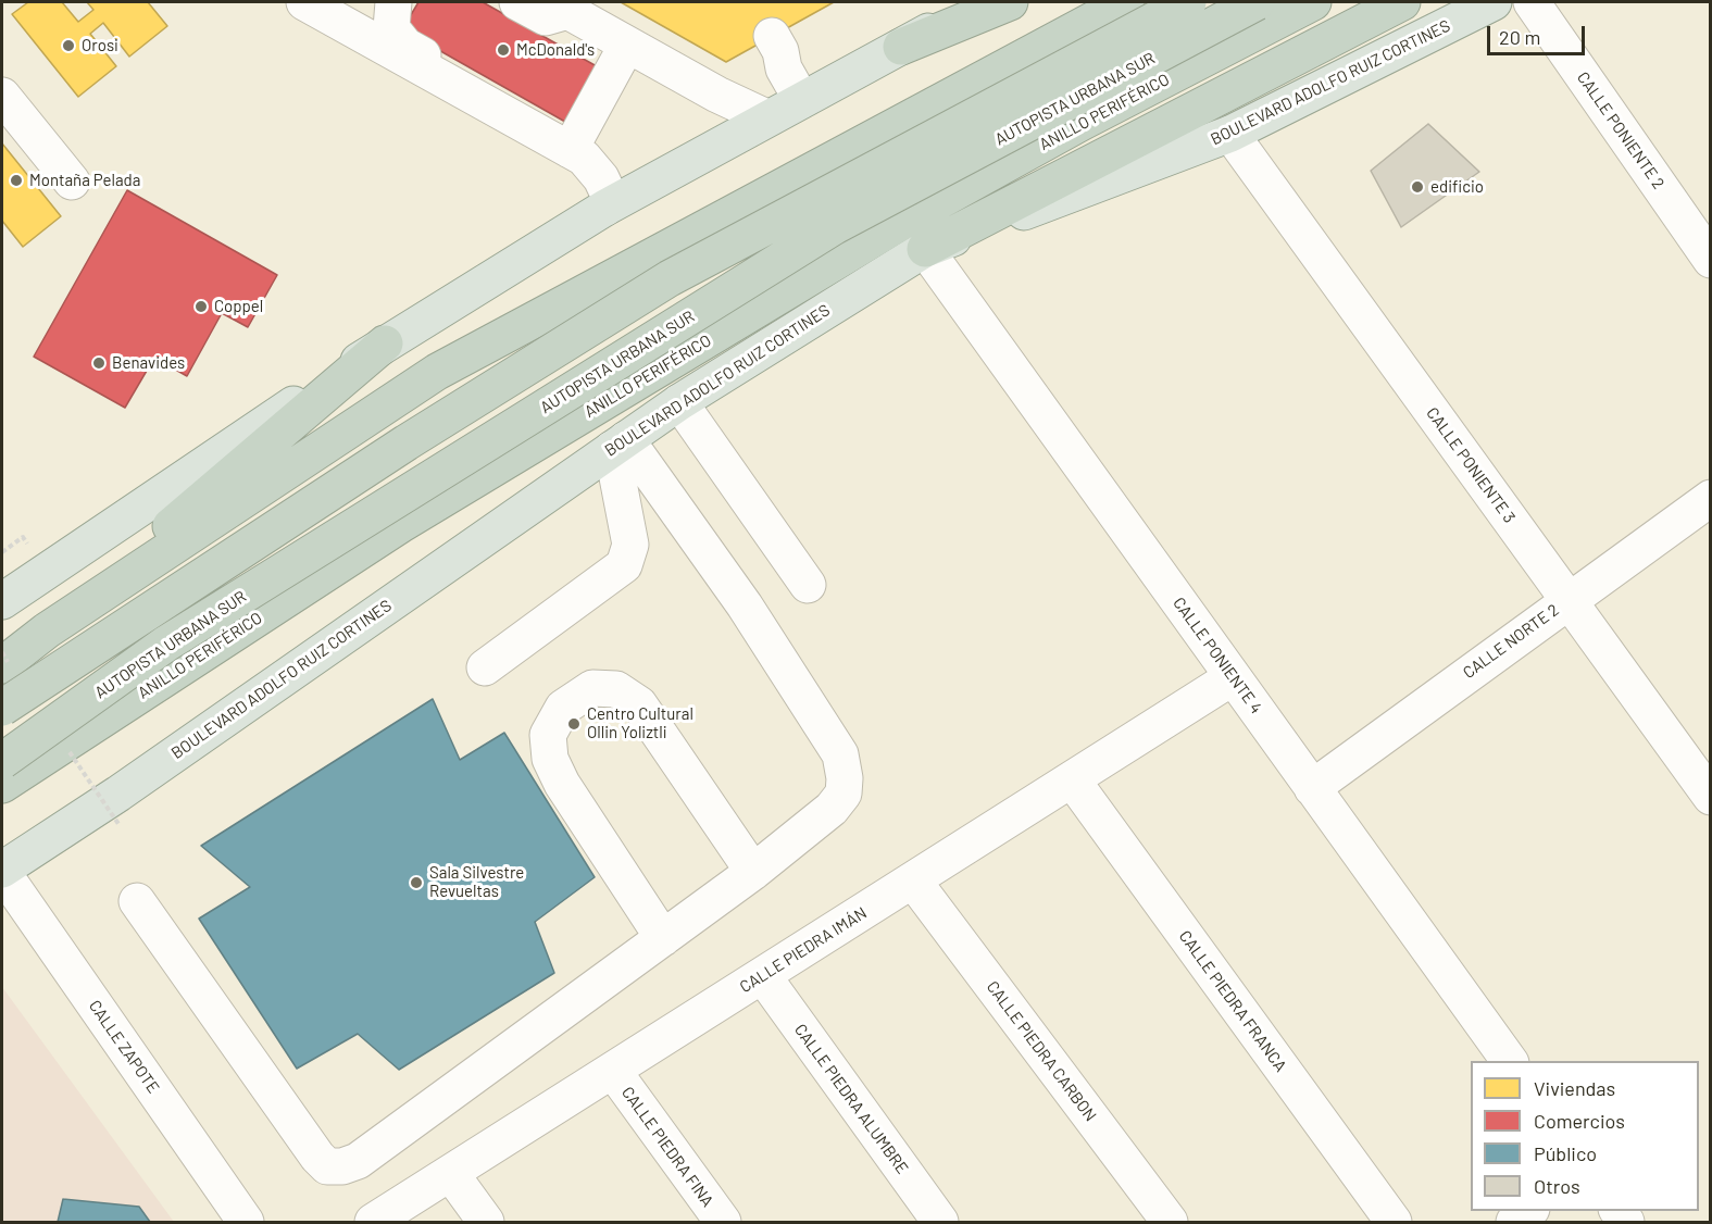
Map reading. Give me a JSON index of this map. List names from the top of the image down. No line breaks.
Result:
{"streets":{"highway":["AUTOPISTA URBANA SUR","ANILLO PERIFÉRICO"],"main road":["BOULEVARD ADOLFO RUIZ CORTINES"],"street":["CALLE PONIENTE 2","CALLE PONIENTE 3","CALLE NORTE 2","CALLE PONIENTE 4","CALLE PIEDRA IMÁN","CALLE PIEDRA FRANCA","CALLE ZAPOTE","CALLE PIEDRA CARBON","CALLE PIEDRA ALUMBRE","CALLE PIEDRA FINA"]},"crossings":[["BOULEVARD ADOLFO RUIZ CORTINES","ANILLO PERIFÉRICO"],["BOULEVARD ADOLFO RUIZ CORTINES","CALLE PONIENTE 3"],["BOULEVARD ADOLFO RUIZ CORTINES","CALLE PONIENTE 4"],["BOULEVARD ADOLFO RUIZ CORTINES","CALLE ZAPOTE"],["ANILLO PERIFÉRICO","CALLE PONIENTE 4"],["CALLE PONIENTE 3","CALLE NORTE 2"],["CALLE NORTE 2","CALLE PONIENTE 4"],["CALLE PONIENTE 4","CALLE PIEDRA IMÁN"],["CALLE PIEDRA IMÁN","CALLE PIEDRA FRANCA"],["CALLE PIEDRA IMÁN","CALLE PIEDRA CARBON"],["CALLE PIEDRA IMÁN","CALLE PIEDRA ALUMBRE"],["CALLE PIEDRA IMÁN","CALLE PIEDRA FINA"]],"places":["Orosi","McDonald's","Montaña Pelada","edificio","Coppel","Benavides","Centro Cultural Ollin Yoliztli","Sala Silvestre Revueltas"],"legend":["Viviendas","Comercios","Público","Otros"],"scale_bar":"20 m"}
